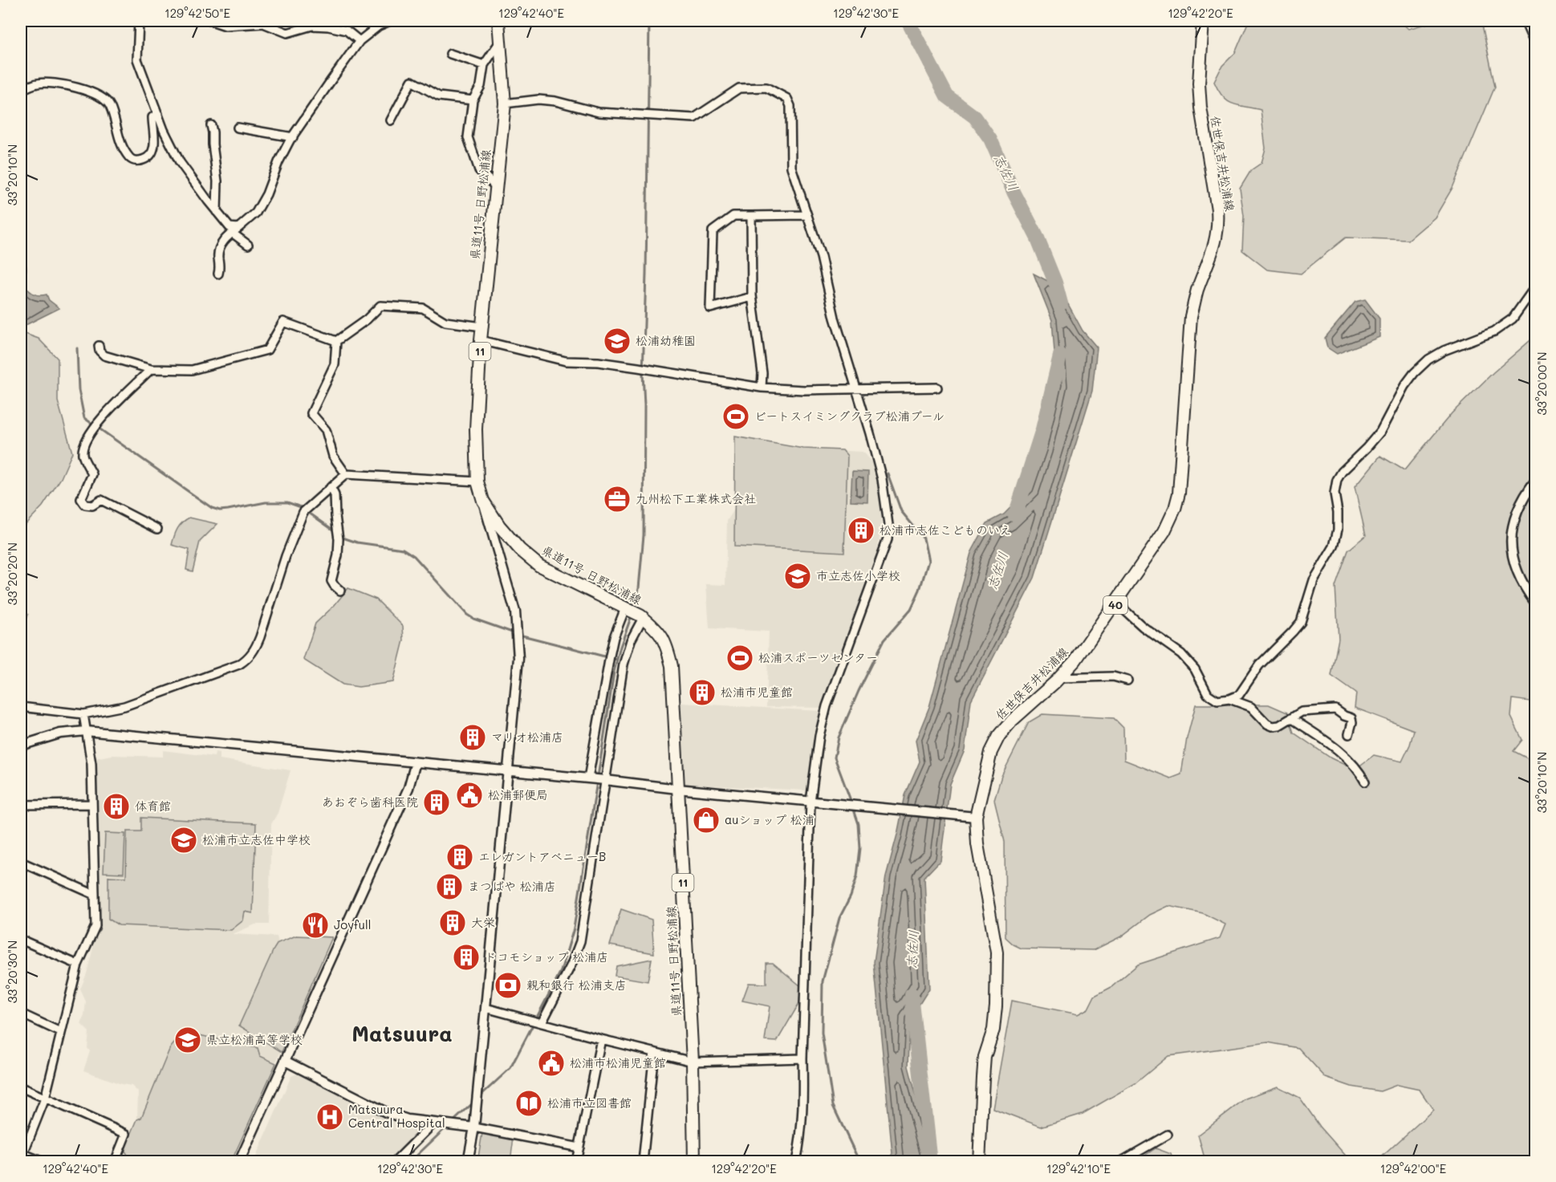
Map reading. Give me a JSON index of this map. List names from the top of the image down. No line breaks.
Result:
{"streets":{"main road":["佐世保吉井松浦線","県道11号 日野松浦線","11","40"]},"districts":["Matsuura"],"water":["志佐川"],"places":{"school or university":["松浦幼稚園","市立志佐小学校","松浦市立志佐中学校","県立松浦高等学校"],"sports":["ビートスイミングクラブ松浦プール","松浦スポーツセンター"],"office":["九州松下工業株式会社"],"building":["松浦市志佐こどものいえ","松浦市児童館","マリオ松浦店","あおぞら歯科医院","体育館","エレガントアベニューB","まつばや 松浦店","大栄","ドコモショップ 松浦店"],"public building":["松浦郵便局","松浦市松浦児童館"],"shop":["auショップ 松浦"],"restaurant":["Joyfull"],"bank":["親和銀行 松浦支店"],"library":["松浦市立図書館"],"hospital":["Matsuura Central Hospital"]},"coordinates":["129°42'50\"E","129°42'40\"E","129°42'30\"E","129°42'20\"E","33°20'10\"N","33°20'00\"N","33°20'20\"N","33°20'30\"N","129°42'10\"E","129°42'00\"E"]}
